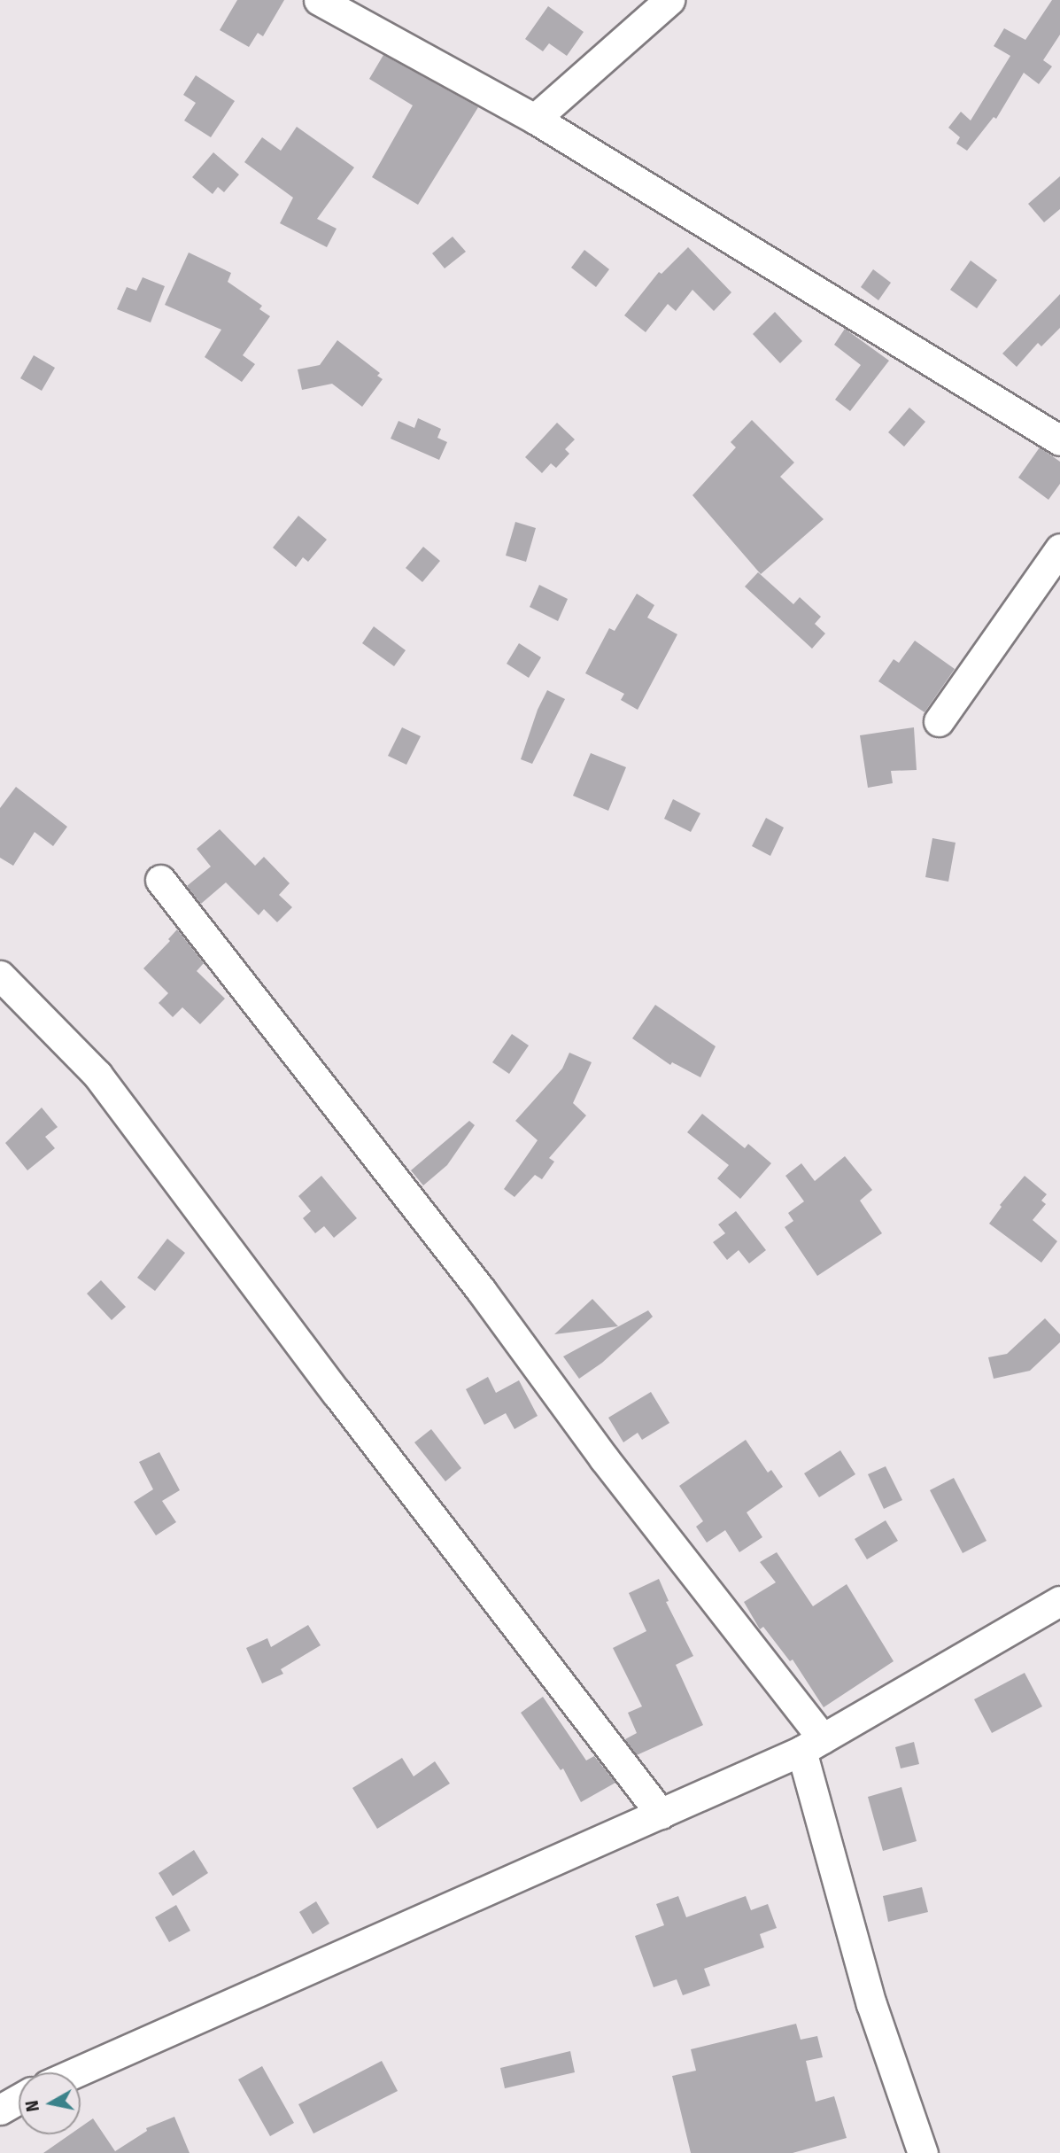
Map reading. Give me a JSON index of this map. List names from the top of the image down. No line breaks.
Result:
{"north":"left"}
